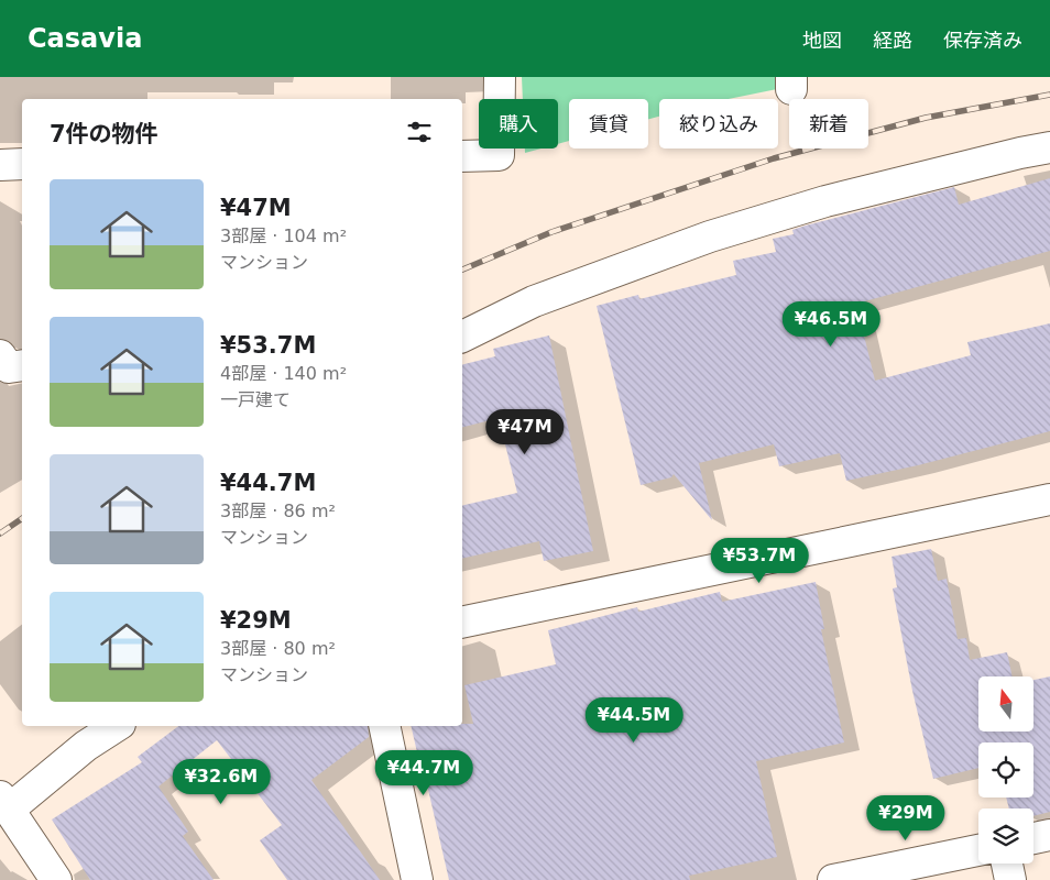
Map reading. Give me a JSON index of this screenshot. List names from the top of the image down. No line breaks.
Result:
{"north":"top","page":{"header":"Casavia","nav":["地図","経路","保存済み"],"chip":["購入","賃貸","絞り込み","新着"],"heading":"7件の物件","list":[{"name":"¥47M","note":"3部屋 · 104 m² · マンション"},{"name":"¥53.7M","note":"4部屋 · 140 m² · 一戸建て"},{"name":"¥44.7M","note":"3部屋 · 86 m² · マンション"},{"name":"¥29M","note":"3部屋 · 80 m² · マンション"}],"price":["¥46.5M","¥47M","¥53.7M","¥44.5M","¥44.7M","¥32.6M","¥29M"]}}
